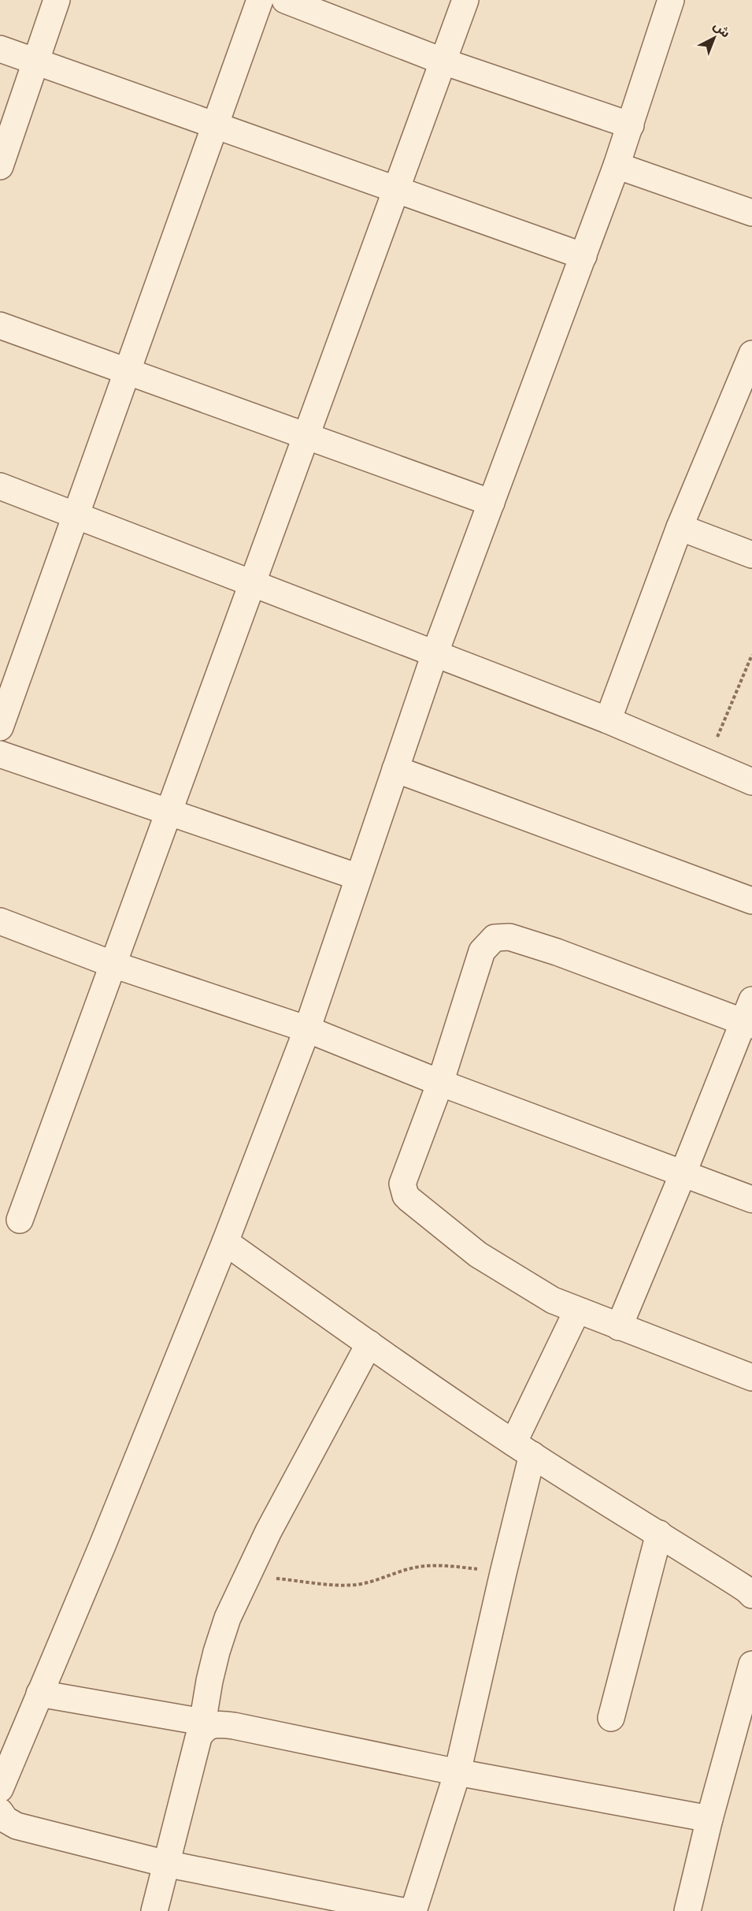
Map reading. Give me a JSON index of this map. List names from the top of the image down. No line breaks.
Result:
{"north":"top right"}
